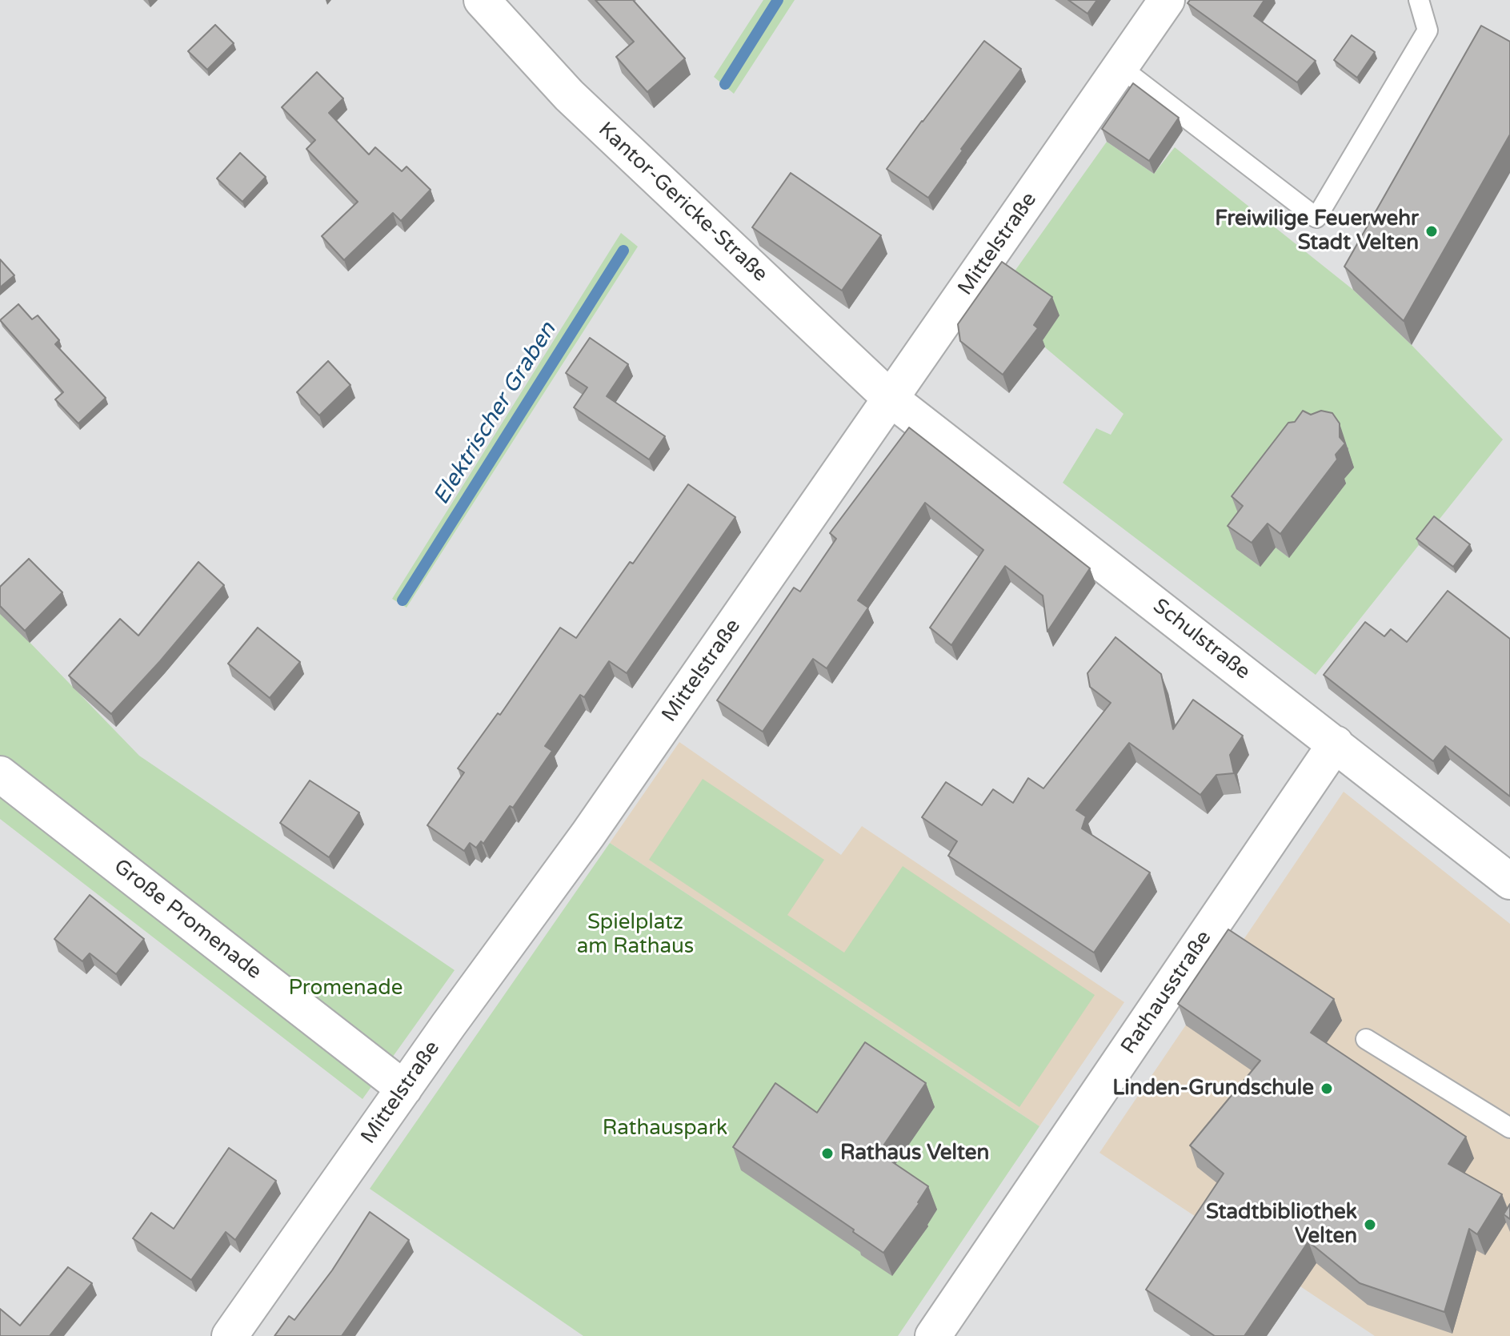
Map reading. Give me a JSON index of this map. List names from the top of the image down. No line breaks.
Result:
{"streets":{"street":["Kantor-Gericke-Straße","Mittelstraße","Schulstraße","Große Promenade","Rathausstraße"]},"crossings":[["Kantor-Gericke-Straße","Mittelstraße"],["Kantor-Gericke-Straße","Schulstraße"],["Mittelstraße","Schulstraße"],["Mittelstraße","Große Promenade"],["Schulstraße","Rathausstraße"]],"water":["Elektrischer Graben"],"parks":["Spielplatz am Rathaus","Promenade","Rathauspark"],"places":["Freiwilige Feuerwehr Stadt Velten","Linden-Grundschule","Rathaus Velten","Stadtbibliothek Velten"]}
